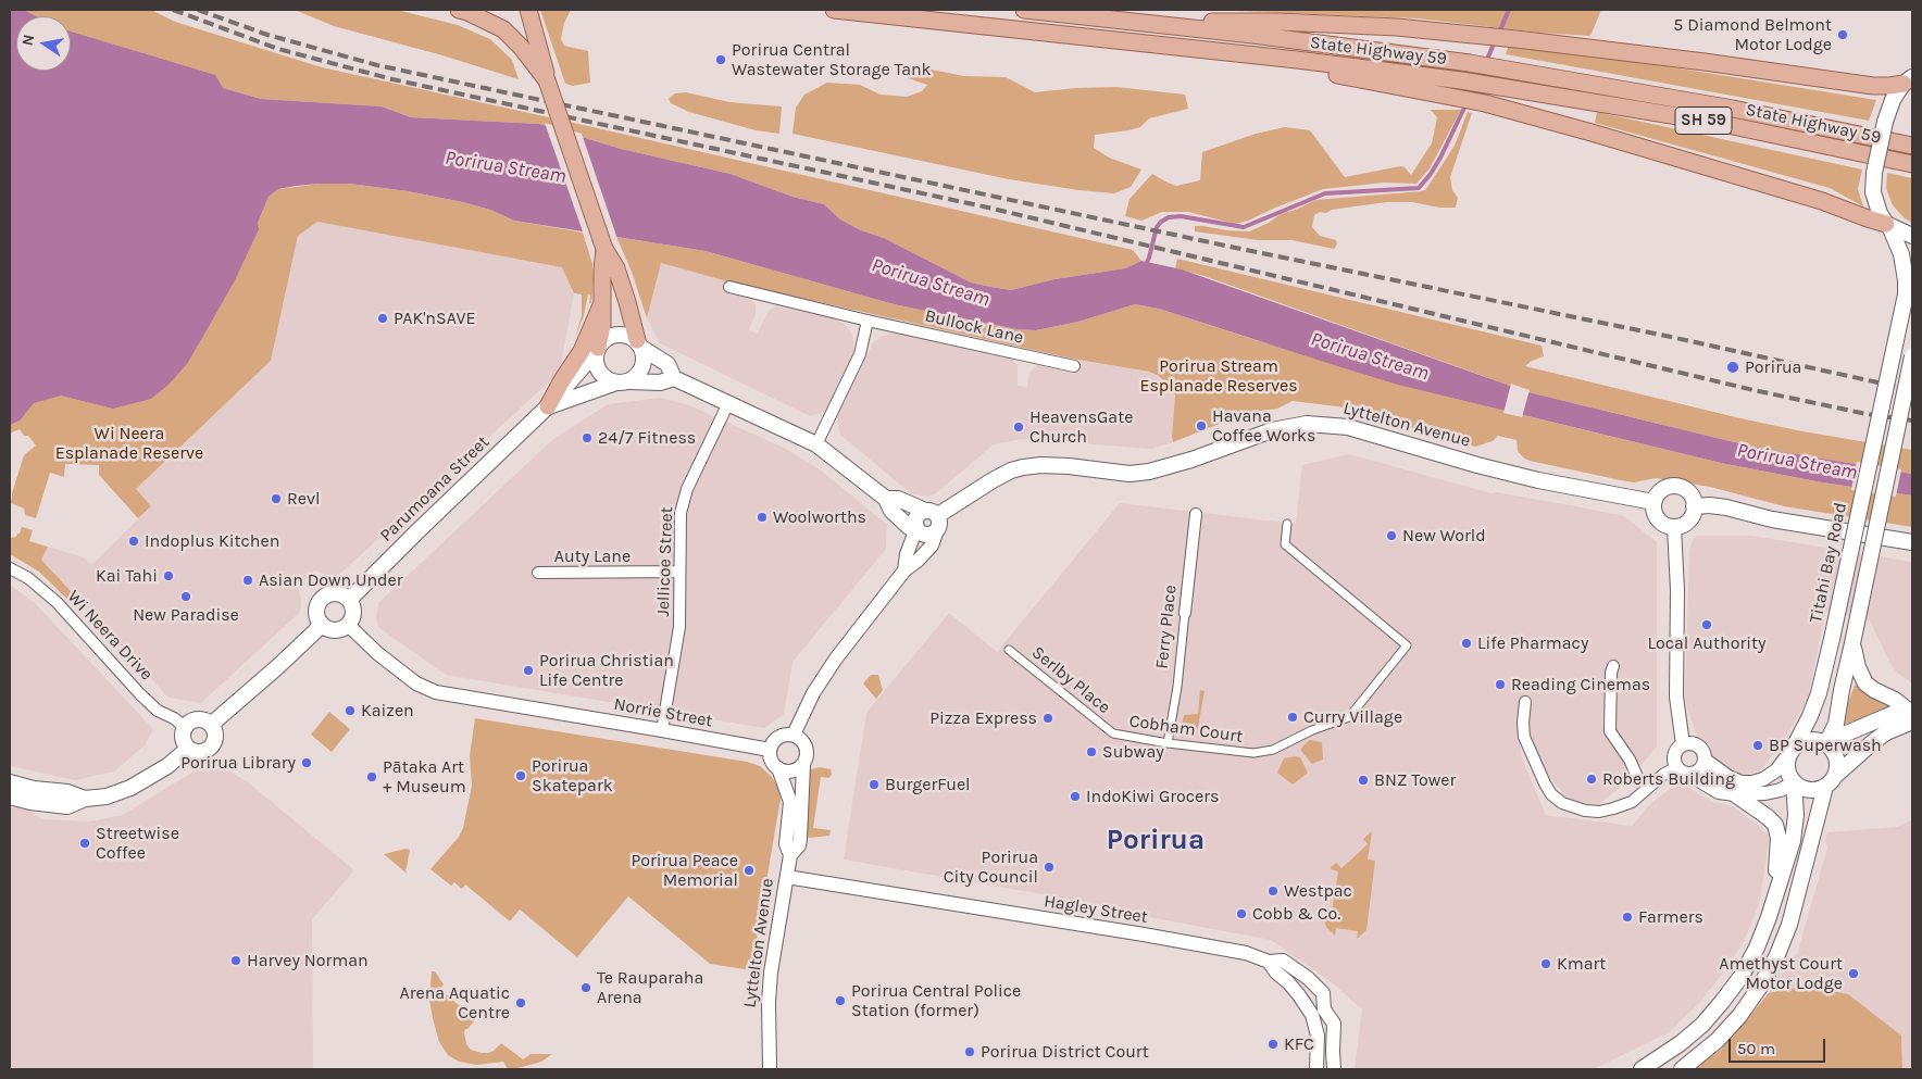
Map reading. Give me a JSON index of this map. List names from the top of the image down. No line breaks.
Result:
{"streets":{"main road":["State Highway 59","SH 59","Lyttelton Avenue","Parumoana Street","Titahi Bay Road"],"street":["Bullock Lane","Auty Lane","Jellicoe Street","Ferry Place","Wi Neera Drive","Serlby Place","Norrie Street","Cobham Court","Hagley Street"]},"crossings":[["Lyttelton Avenue","Norrie Street"],["Lyttelton Avenue","Hagley Street"],["Parumoana Street","Norrie Street"],["Auty Lane","Jellicoe Street"],["Jellicoe Street","Norrie Street"],["Ferry Place","Cobham Court"],["Serlby Place","Cobham Court"]],"districts":["Porirua"],"water":["Porirua Stream"],"parks":["Porirua Stream Esplanade Reserves","Wi Neera Esplanade Reserve"],"places":["5 Diamond Belmont Motor Lodge","Porirua Central Wastewater Storage Tank","PAK'nSAVE","Porirua","Havana Coffee Works","HeavensGate Church","24/7 Fitness","Revl","Woolworths","New World","Indoplus Kitchen","Kai Tahi","Asian Down Under","New Paradise","Local Authority","Life Pharmacy","Porirua Christian Life Centre","Reading Cinemas","Kaizen","Curry Village","Pizza Express","BP Superwash","Subway","Porirua Library","Porirua Skatepark","Pātaka Art + Museum","Roberts Building","BNZ Tower","BurgerFuel","IndoKiwi Grocers","Streetwise Coffee","Porirua City Council","Porirua Peace Memorial","Westpac","Cobb & Co.","Farmers","Harvey Norman","Kmart","Amethyst Court Motor Lodge","Te Rauparaha Arena","Porirua Central Police Station (former)","Arena Aquatic Centre","KFC","Porirua District Court"],"scale_bar":"50 m","north":"left"}
